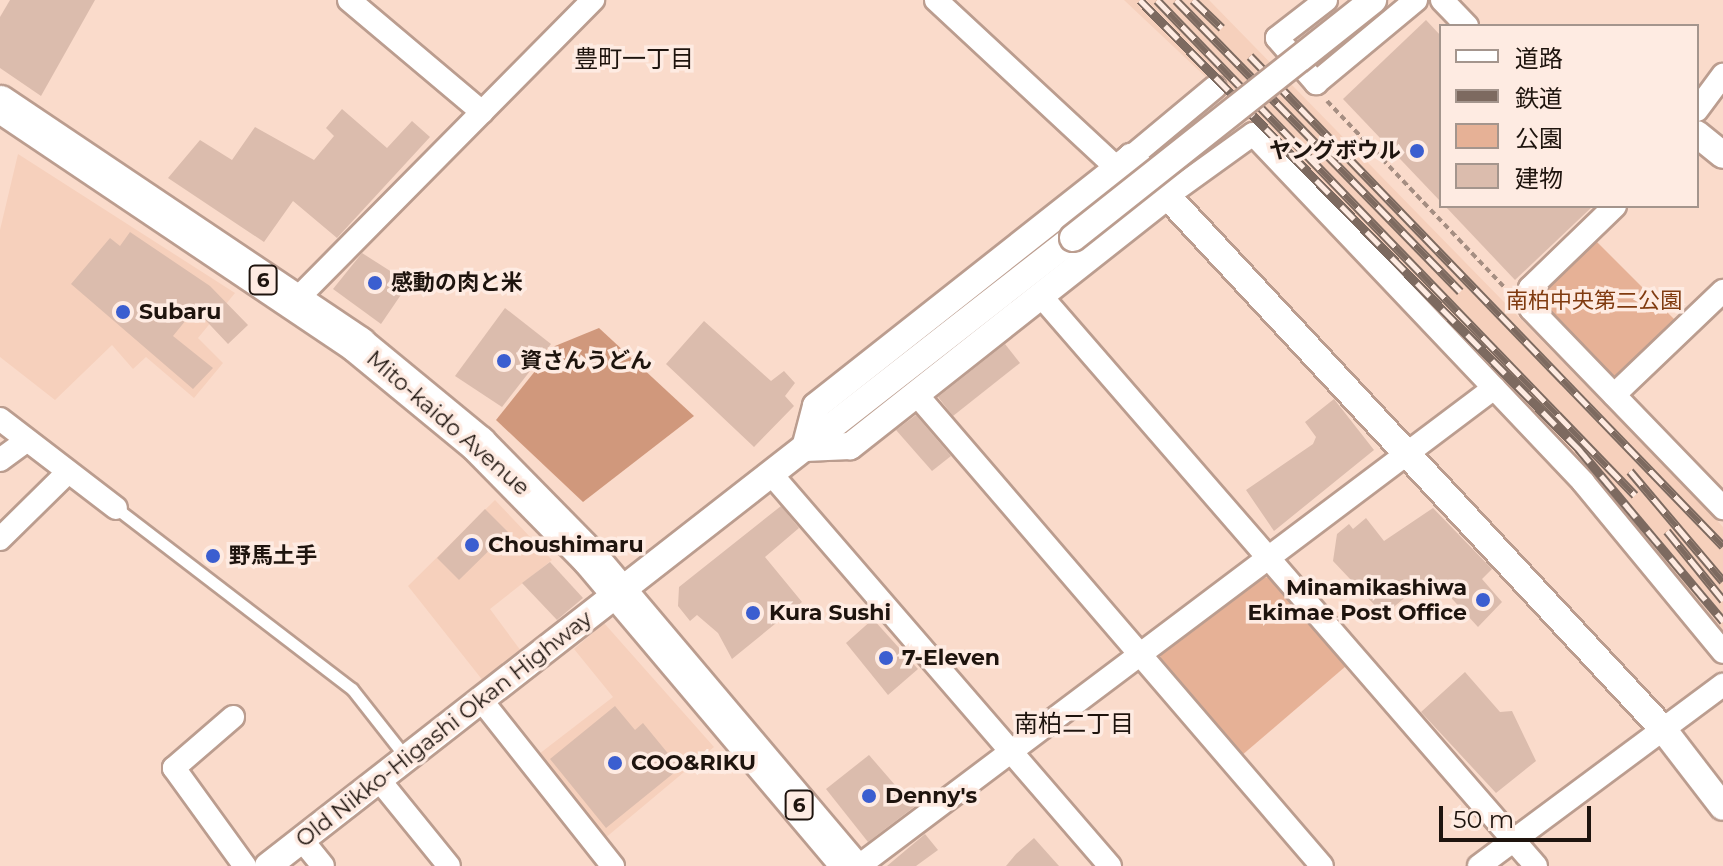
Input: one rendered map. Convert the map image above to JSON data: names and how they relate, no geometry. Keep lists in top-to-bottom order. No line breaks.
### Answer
{"streets":{"highway":["6","Mito-kaido Avenue"],"street":["Old Nikko-Higashi Okan Highway"]},"crossings":[["Mito-kaido Avenue","Old Nikko-Higashi Okan Highway"]],"districts":["豊町一丁目","南柏二丁目"],"parks":["南柏中央第二公園"],"places":["ヤングボウル","感動の肉と米","Subaru","資さんうどん","Choushimaru","野馬土手","Minamikashiwa Ekimae Post Office","Kura Sushi","7-Eleven","COO&RIKU","Denny's"],"legend":["道路","鉄道","公園","建物"],"scale_bar":"50 m"}
